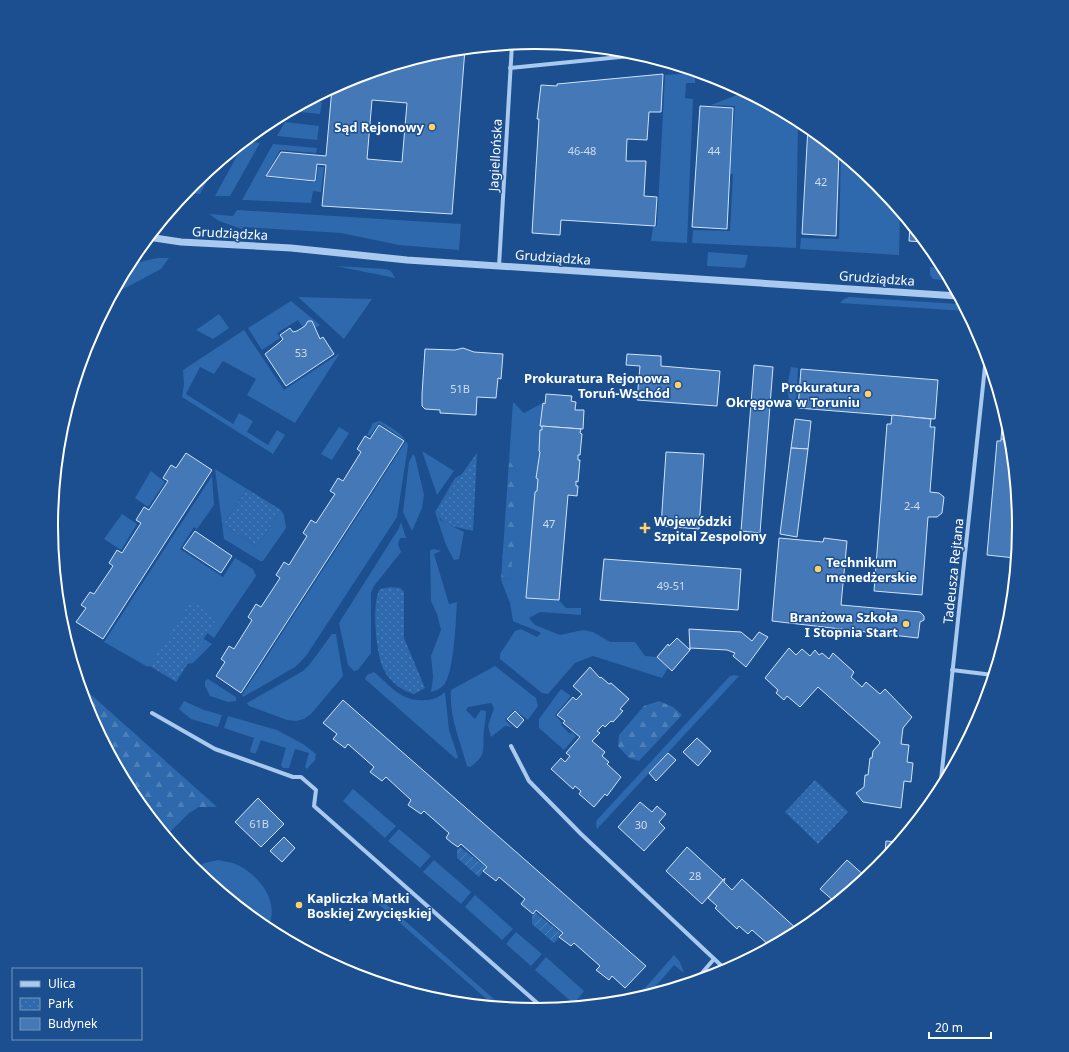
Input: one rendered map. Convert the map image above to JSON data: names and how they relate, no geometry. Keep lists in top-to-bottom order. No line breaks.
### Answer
{"streets":{"street":["Jagiellońska","Grudziądzka","Tadeusza Rejtana"]},"crossings":[["Jagiellońska","Grudziądzka"]],"places":{"other":["Sąd Rejonowy","Prokuratura Rejonowa Toruń-Wschód","Prokuratura Okręgowa w Toruniu","Technikum menedżerskie","Branżowa Szkoła I Stopnia Start","Kapliczka Matki Boskiej Zwycięskiej"],"health":["Wojewódzki Szpital Zespolony"]},"house_numbers":["46-48","44","42","53","51B","2-4","47","49-51","61B","30","28"],"legend":["Ulica","Park","Budynek"],"scale_bar":"20 m"}
